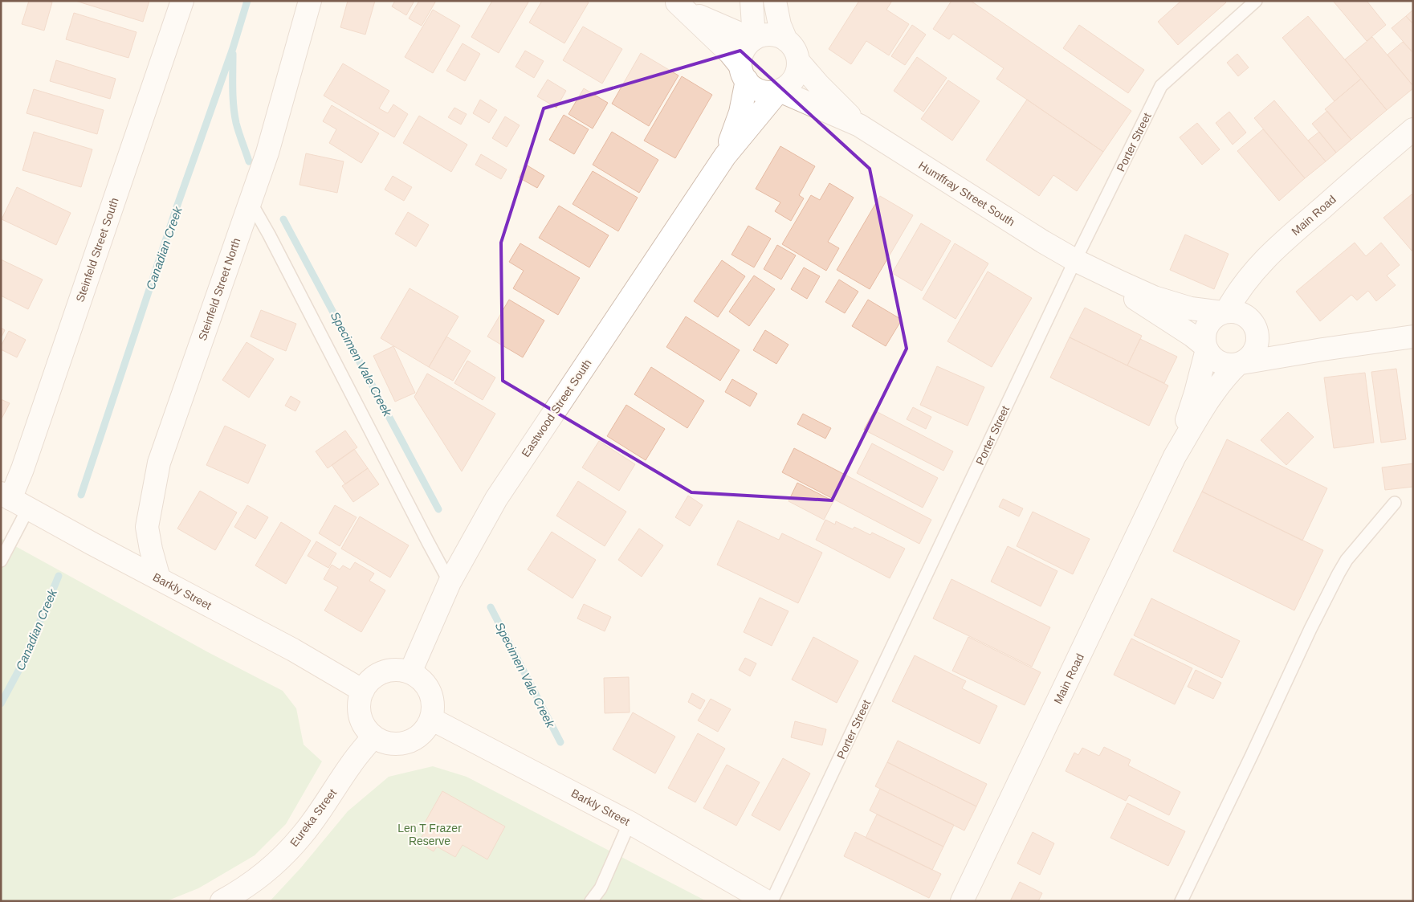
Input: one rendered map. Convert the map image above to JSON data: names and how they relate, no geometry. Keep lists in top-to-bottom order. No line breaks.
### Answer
{"streets":{"street":["Humffray Street South","Main Road","Steinfeld Street South","Steinfeld Street North","Eastwood Street South","Barkly Street","Eureka Street"],"lane":["Porter Street"]},"crossings":[["Porter Street","Humffray Street South"],["Humffray Street South","Main Road"],["Humffray Street South","Eastwood Street South"],["Steinfeld Street South","Barkly Street"],["Steinfeld Street North","Barkly Street"],["Eastwood Street South","Barkly Street"],["Eastwood Street South","Eureka Street"],["Barkly Street","Eureka Street"]],"water":["Canadian Creek","Specimen Vale Creek"],"parks":["Len T Frazer Reserve"]}
